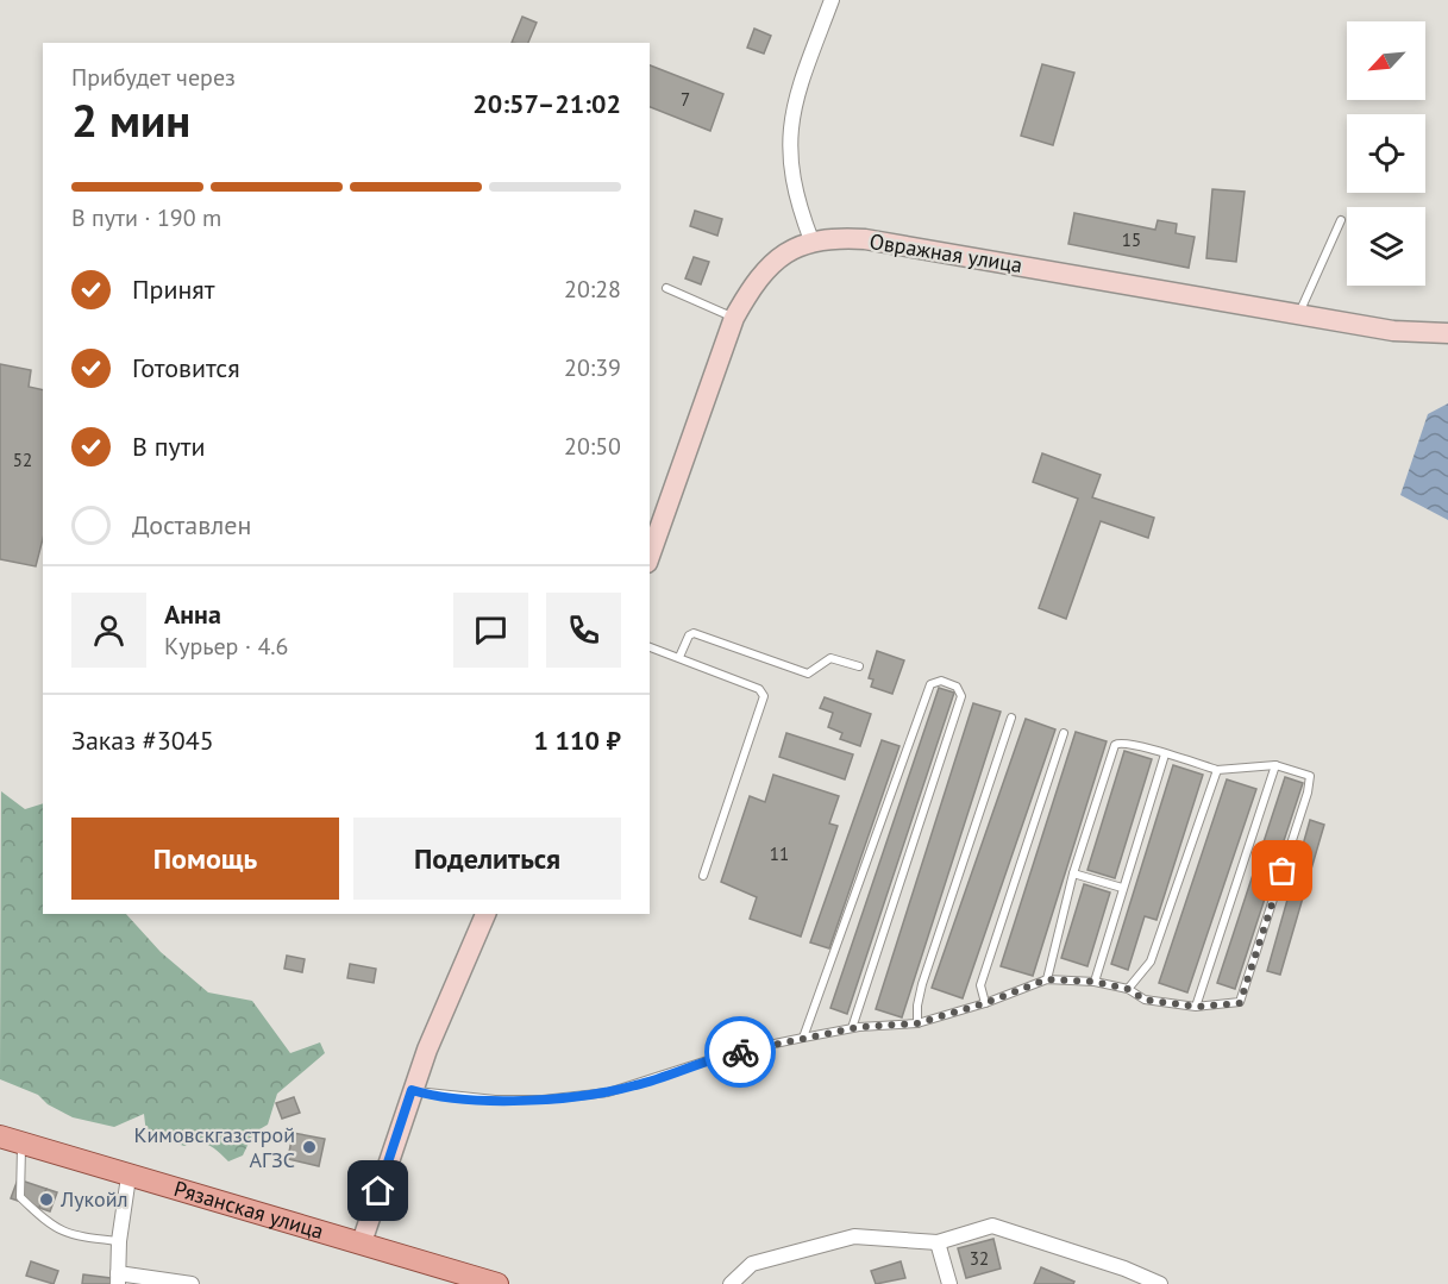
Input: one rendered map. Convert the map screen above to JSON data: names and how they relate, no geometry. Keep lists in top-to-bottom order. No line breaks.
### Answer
{"streets":{"main road":["Рязанская улица"],"street":["Овражная улица"]},"places":["Кимовскгазстрой АГЗС","Лукойл"],"house_numbers":["7","15","52","11","32"],"north":"bottom left","page":{"heading":["2 мин","Прибудет через","20:57–21:02"],"panel":["Анна","Курьер · 4.6","Заказ #3045","1 110 ₽"],"bar":"В пути · 190 m","list":[["Принят","20:28"],["Готовится","20:39"],["В пути","20:50"],"Доставлен"],"buttons":["Помощь","Поделиться"]}}
